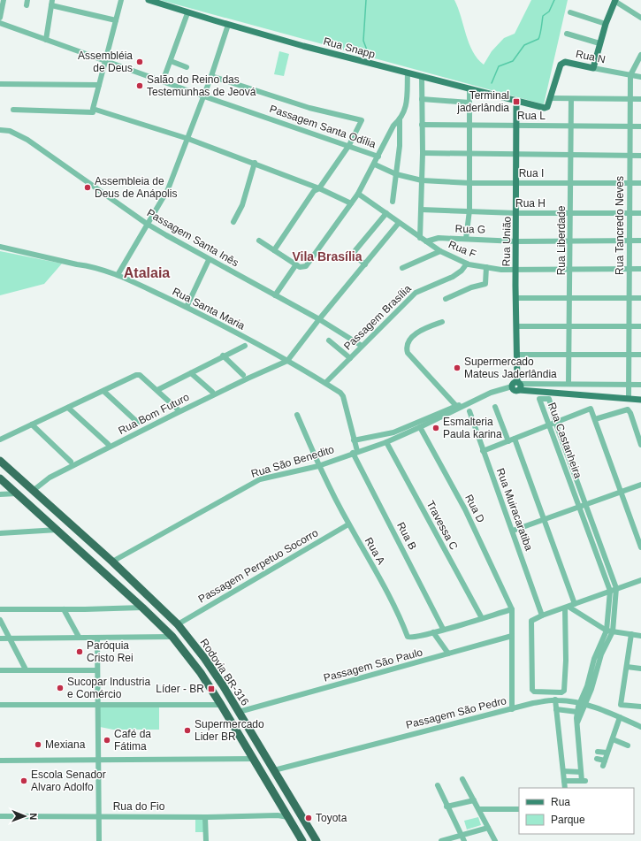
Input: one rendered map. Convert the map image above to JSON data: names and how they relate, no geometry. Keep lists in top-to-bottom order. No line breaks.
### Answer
{"streets":{"highway":["Rodovia BR-316"],"main road":["Rua Snapp","Rua N","Rua União"],"street":["Rua L","Passagem Santa Odília","Rua I","Rua H","Rua Tancredo Neves","Rua G","Passagem Santa Inês","Rua Liberdade","Rua F","Rua Santa Maria","Passagem Brasília","Rua Bom Futuro","Rua Castanheira","Rua São Benedito","Rua D","Rua Muiracaratiba","Travessa C","Rua B","Rua A","Passagem Perpetuo Socorro","Passagem São Paulo","Passagem São Pedro","Rua do Fio"]},"crossings":[["Rua Snapp","Rua N"],["Rua Snapp","Rua União"],["Rua N","Rua Tancredo Neves"],["Rua L","Rua Tancredo Neves"],["Rua L","Rua Liberdade"],["Rua L","Rua União"],["Rua I","Rua Tancredo Neves"],["Rua I","Rua Liberdade"],["Rua I","Rua União"],["Rua H","Rua Tancredo Neves"],["Rua H","Rua Liberdade"],["Rua H","Rua União"],["Rua Tancredo Neves","Rua G"],["Rua Tancredo Neves","Rua F"],["Rua G","Rua Liberdade"],["Rua G","Rua União"],["Rua G","Rua F"],["Passagem Santa Inês","Passagem Brasília"],["Rua Liberdade","Rua F"],["Rua União","Rua F"],["Rua União","Rua São Benedito"],["Rua F","Passagem Brasília"],["Rua Santa Maria","Passagem Brasília"],["Rua Santa Maria","Rua Bom Futuro"],["Rua Santa Maria","Rua São Benedito"],["Rua Santa Maria","Rua B"],["Rua Bom Futuro","Rodovia BR-316"],["Rua Castanheira","Passagem São Pedro"],["Rua São Benedito","Rua D"],["Rua São Benedito","Travessa C"],["Rua São Benedito","Rua B"],["Rua São Benedito","Rua A"],["Rua São Benedito","Rodovia BR-316"],["Rua A","Passagem Perpetuo Socorro"],["Passagem Perpetuo Socorro","Rodovia BR-316"],["Passagem São Paulo","Rodovia BR-316"],["Rodovia BR-316","Passagem São Pedro"],["Rodovia BR-316","Rua do Fio"]],"districts":["Vila Brasília","Atalaia"],"places":{"other":["Assembléia de Deus","Salão do Reino das Testemunhas de Jeová","Assembleia de Deus de Anápolis","Supermercado Mateus Jaderlândia","Esmalteria Paula karina","Paróquia Cristo Rei","Sucopar Industria e Comércio","Supermercado Lider BR","Café da Fátima","Mexiana","Escola Senador Alvaro Adolfo","Toyota"],"transit":["Terminal jaderlândia","Líder - BR"]},"legend":["Rua","Parque"],"north":"right"}
